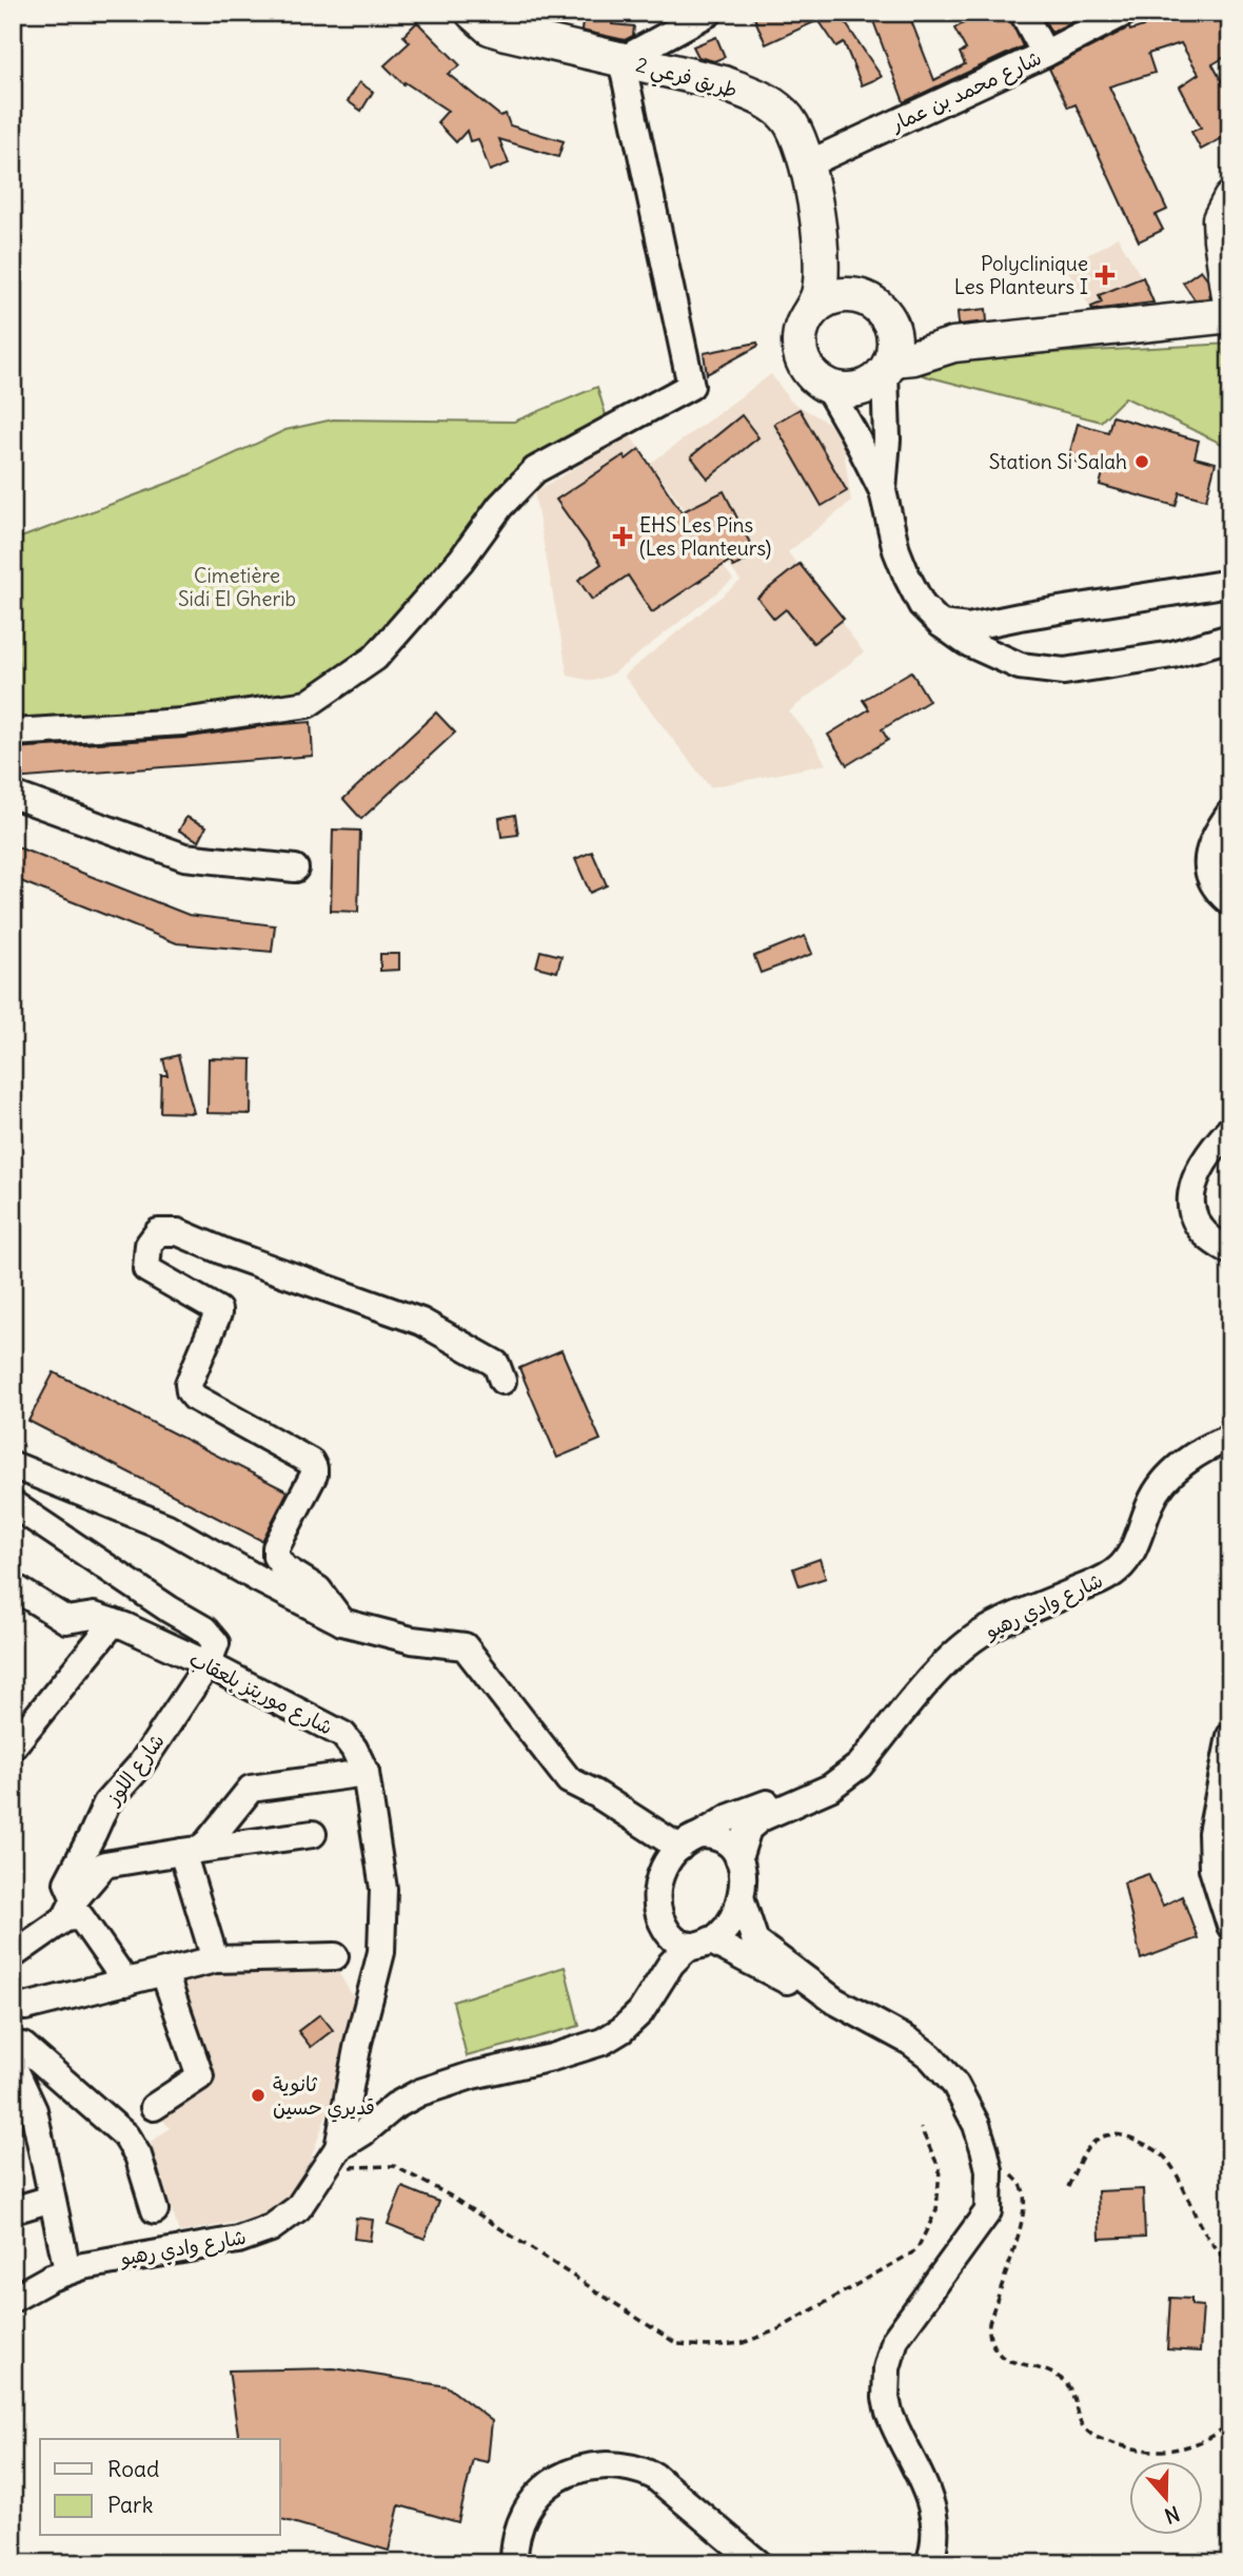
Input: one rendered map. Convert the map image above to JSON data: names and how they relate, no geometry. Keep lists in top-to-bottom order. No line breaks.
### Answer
{"streets":{"main road":["طريق فرعي 2"],"street":["شارع محمد بن عمار","شارع وادي رهيو","شارع موريتز بلعقاب","شارع اللوز"]},"crossings":[["طريق فرعي 2","شارع محمد بن عمار"],["شارع وادي رهيو","شارع موريتز بلعقاب"],["شارع موريتز بلعقاب","شارع اللوز"]],"parks":["Cimetière Sidi El Gherib"],"places":{"health":["Polyclinique Les Planteurs I","EHS Les Pins (Les Planteurs)"],"other":["Station Si Salah","ثانوية قديري حسين"]},"legend":["Road","Park"],"north":"bottom"}
